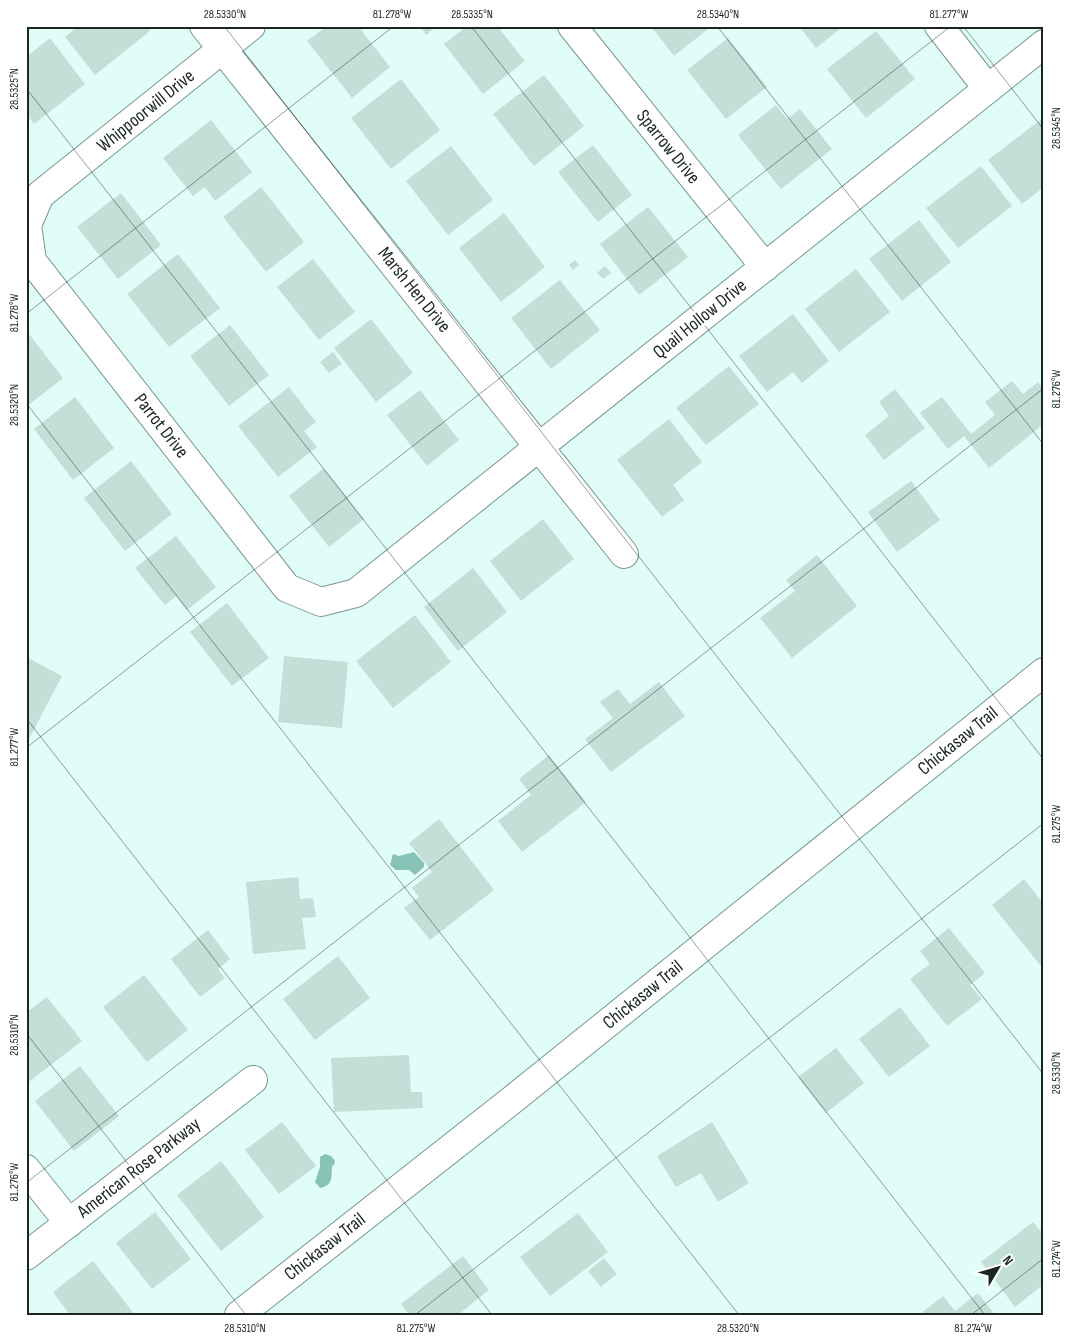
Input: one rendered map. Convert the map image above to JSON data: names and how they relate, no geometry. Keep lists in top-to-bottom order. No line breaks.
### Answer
{"streets":{"street":["Whippoorwill Drive","Sparrow Drive","Marsh Hen Drive","Quail Hollow Drive","Parrot Drive","Chickasaw Trail","American Rose Parkway"]},"crossings":[["Whippoorwill Drive","Marsh Hen Drive"],["Whippoorwill Drive","Parrot Drive"],["Sparrow Drive","Quail Hollow Drive"],["Marsh Hen Drive","Quail Hollow Drive"],["Quail Hollow Drive","Parrot Drive"]],"north":"top right","coordinates":["28.5330°N","81.278°W","28.5335°N","28.5340°N","81.277°W","28.5325°N","28.5345°N","81.276°W","28.5320°N","81.275°W","28.5310°N","81.274°W"]}
